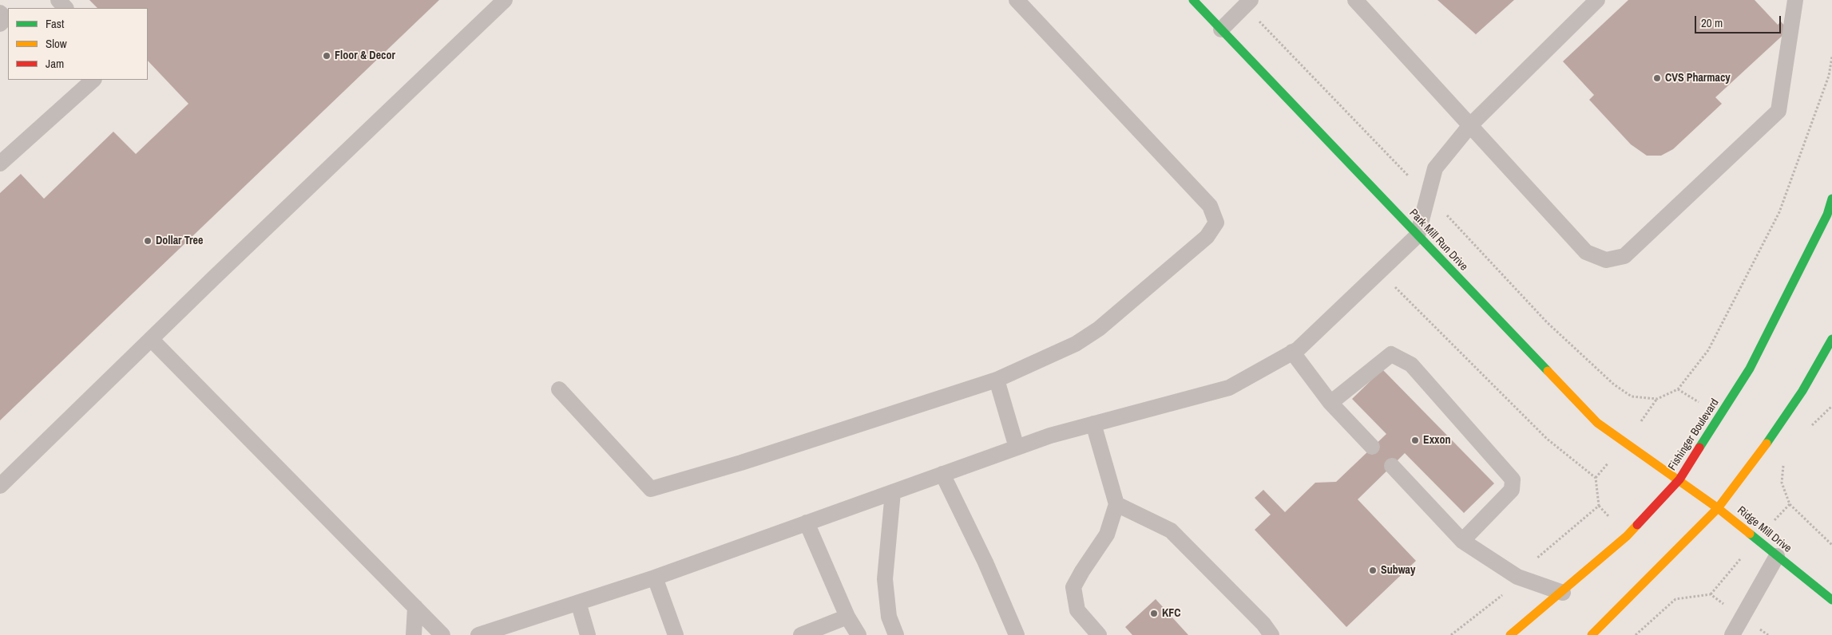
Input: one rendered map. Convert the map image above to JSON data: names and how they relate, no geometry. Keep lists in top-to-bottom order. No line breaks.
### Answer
{"streets":{"main road":["Park Mill Run Drive","Fishinger Boulevard","Ridge Mill Drive"]},"crossings":[["Park Mill Run Drive","Fishinger Boulevard"],["Park Mill Run Drive","Ridge Mill Drive"],["Fishinger Boulevard","Ridge Mill Drive"]],"places":["Floor & Decor","CVS Pharmacy","Dollar Tree","Exxon","Subway","KFC"],"legend":["Fast","Slow","Jam"],"scale_bar":"20 m"}
